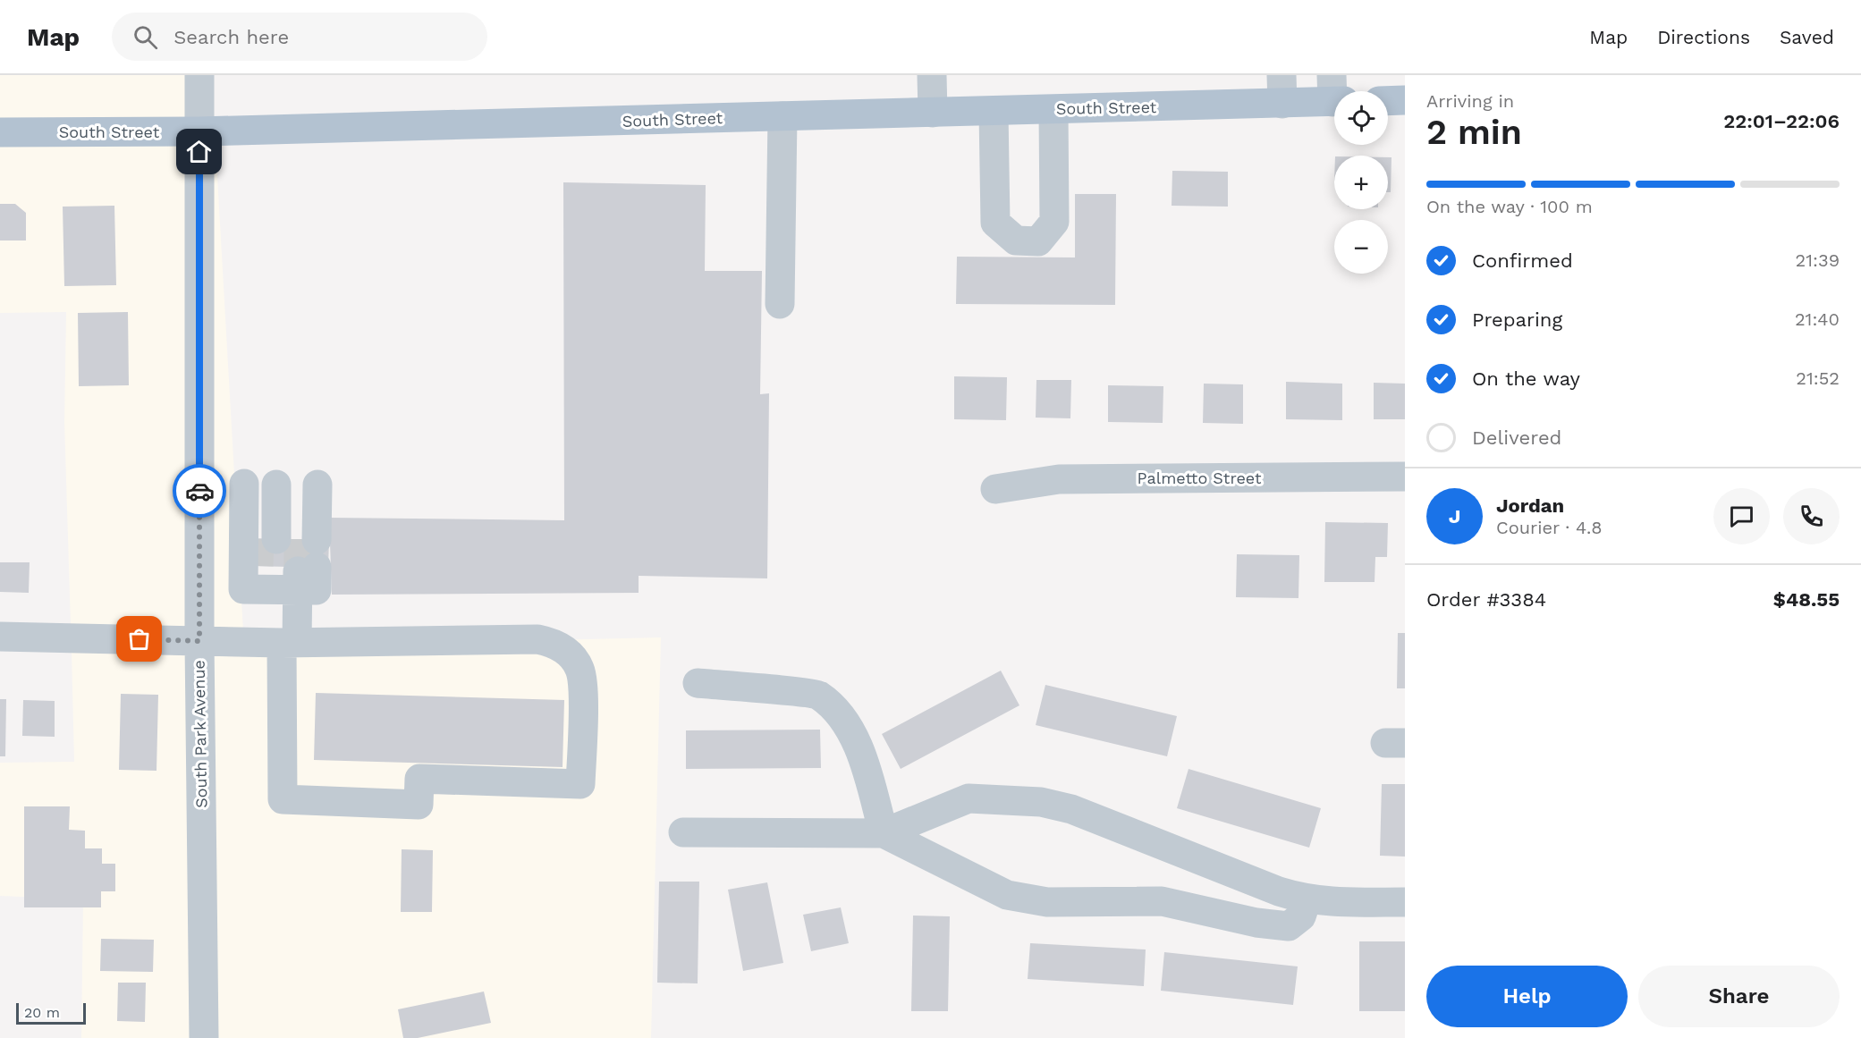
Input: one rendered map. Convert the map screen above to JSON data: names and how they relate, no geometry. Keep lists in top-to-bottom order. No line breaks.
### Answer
{"streets":{"main road":["South Street"],"street":["Palmetto Street","South Park Avenue"]},"crossings":[["South Street","South Park Avenue"]],"scale_bar":"20 m","page":{"header":"Map","search":"Search here","nav":["Map","Directions","Saved"],"heading":["2 min","Arriving in","22:01–22:06"],"panel":["Jordan","Courier · 4.8","Order #3384","$48.55"],"map_buttons":["+","−"],"bar":"On the way · 100 m","list":[["Confirmed","21:39"],["Preparing","21:40"],["On the way","21:52"],"Delivered"],"round":"J","buttons":["Help","Share"],"scale":"20 m"}}
